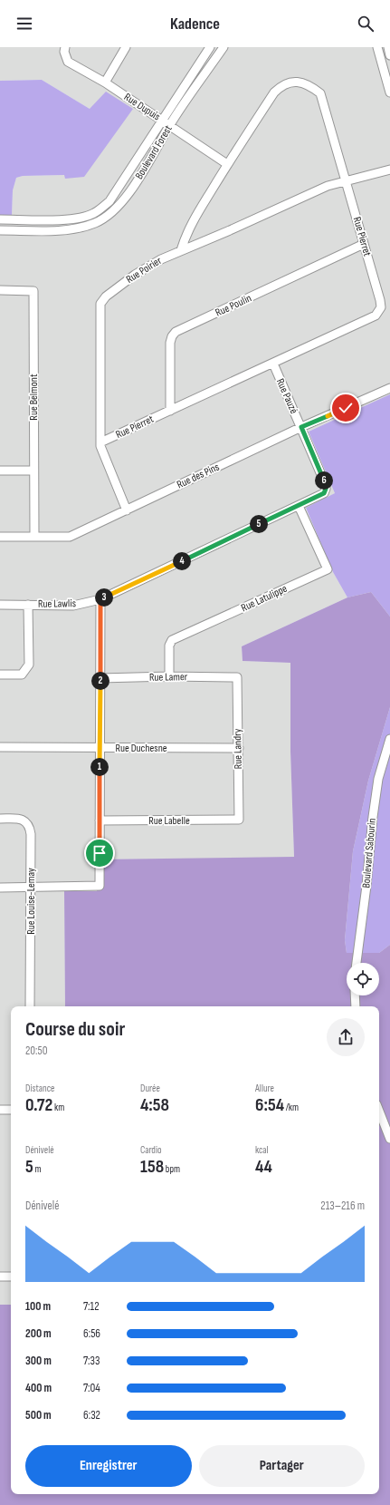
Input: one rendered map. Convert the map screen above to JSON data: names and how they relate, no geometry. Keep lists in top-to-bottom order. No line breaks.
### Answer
{"streets":{"street":["Rue Dupuis","Boulevard Forest","Rue Pierret","Rue Poirier","Rue Poulin","Rue Pauzé","Rue Belmont","Rue des Pins","Rue Latulippe","Rue Lawlis","Rue Lamer","Rue Duchesne","Rue Landry","Rue Labelle","Boulevard Sabourin","Rue Louise-Lemay"]},"crossings":[["Rue Dupuis","Boulevard Forest"],["Rue Dupuis","Rue Pierret"],["Rue Pierret","Rue Poirier"],["Rue Pierret","Rue Poulin"],["Rue Pierret","Rue Pauzé"],["Rue Poirier","Rue des Pins"],["Rue Pauzé","Rue des Pins"],["Rue Pauzé","Rue Lawlis"],["Rue Belmont","Rue des Pins"],["Rue Latulippe","Rue Lawlis"],["Rue Latulippe","Rue Lamer"],["Rue Lamer","Rue Landry"],["Rue Duchesne","Rue Landry"],["Rue Landry","Rue Labelle"]],"page":{"header":"Kadence","pins":["6","5","4","3","2","1"],"heading":["Course du soir","20:50"],"stats":[["Distance","0.72 km"],["Durée","4:58"],["Allure","6:54 /km"],["Dénivelé","5 m"],["Cardio","158 bpm"],["kcal","44"]],"chart":["Dénivelé","213–216 m"],"list":[{"name":"100 m","note":"7:12"},{"name":"200 m","note":"6:56"},{"name":"300 m","note":"7:33"},{"name":"400 m","note":"7:04"},{"name":"500 m","note":"6:32"}],"buttons":["Enregistrer","Partager"]}}
